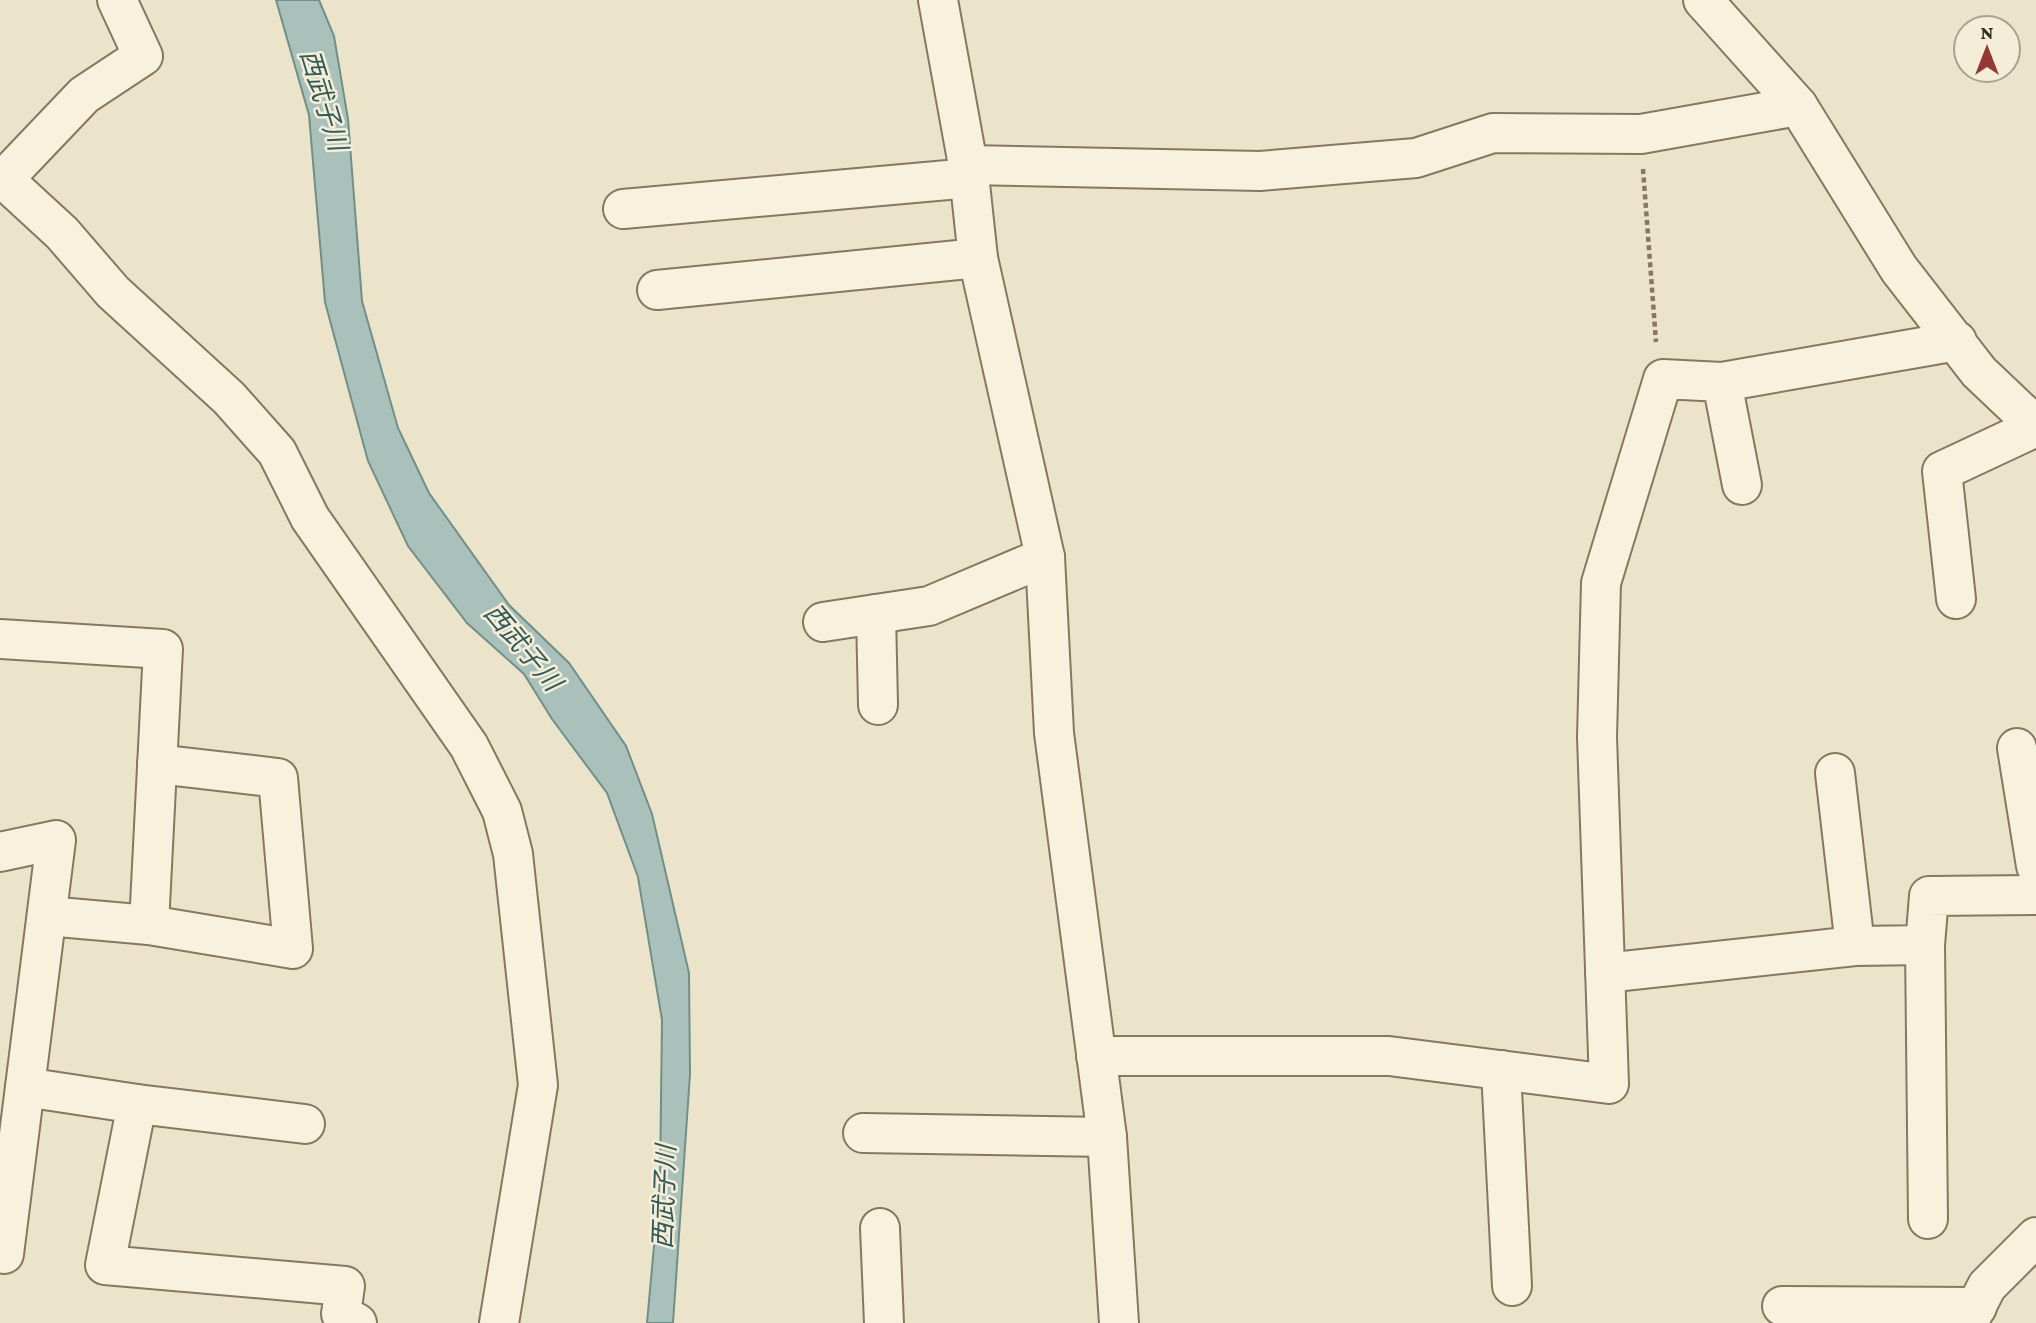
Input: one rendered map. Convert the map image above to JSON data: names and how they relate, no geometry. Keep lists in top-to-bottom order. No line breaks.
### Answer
{"water":["西武子川"],"north":"top"}
